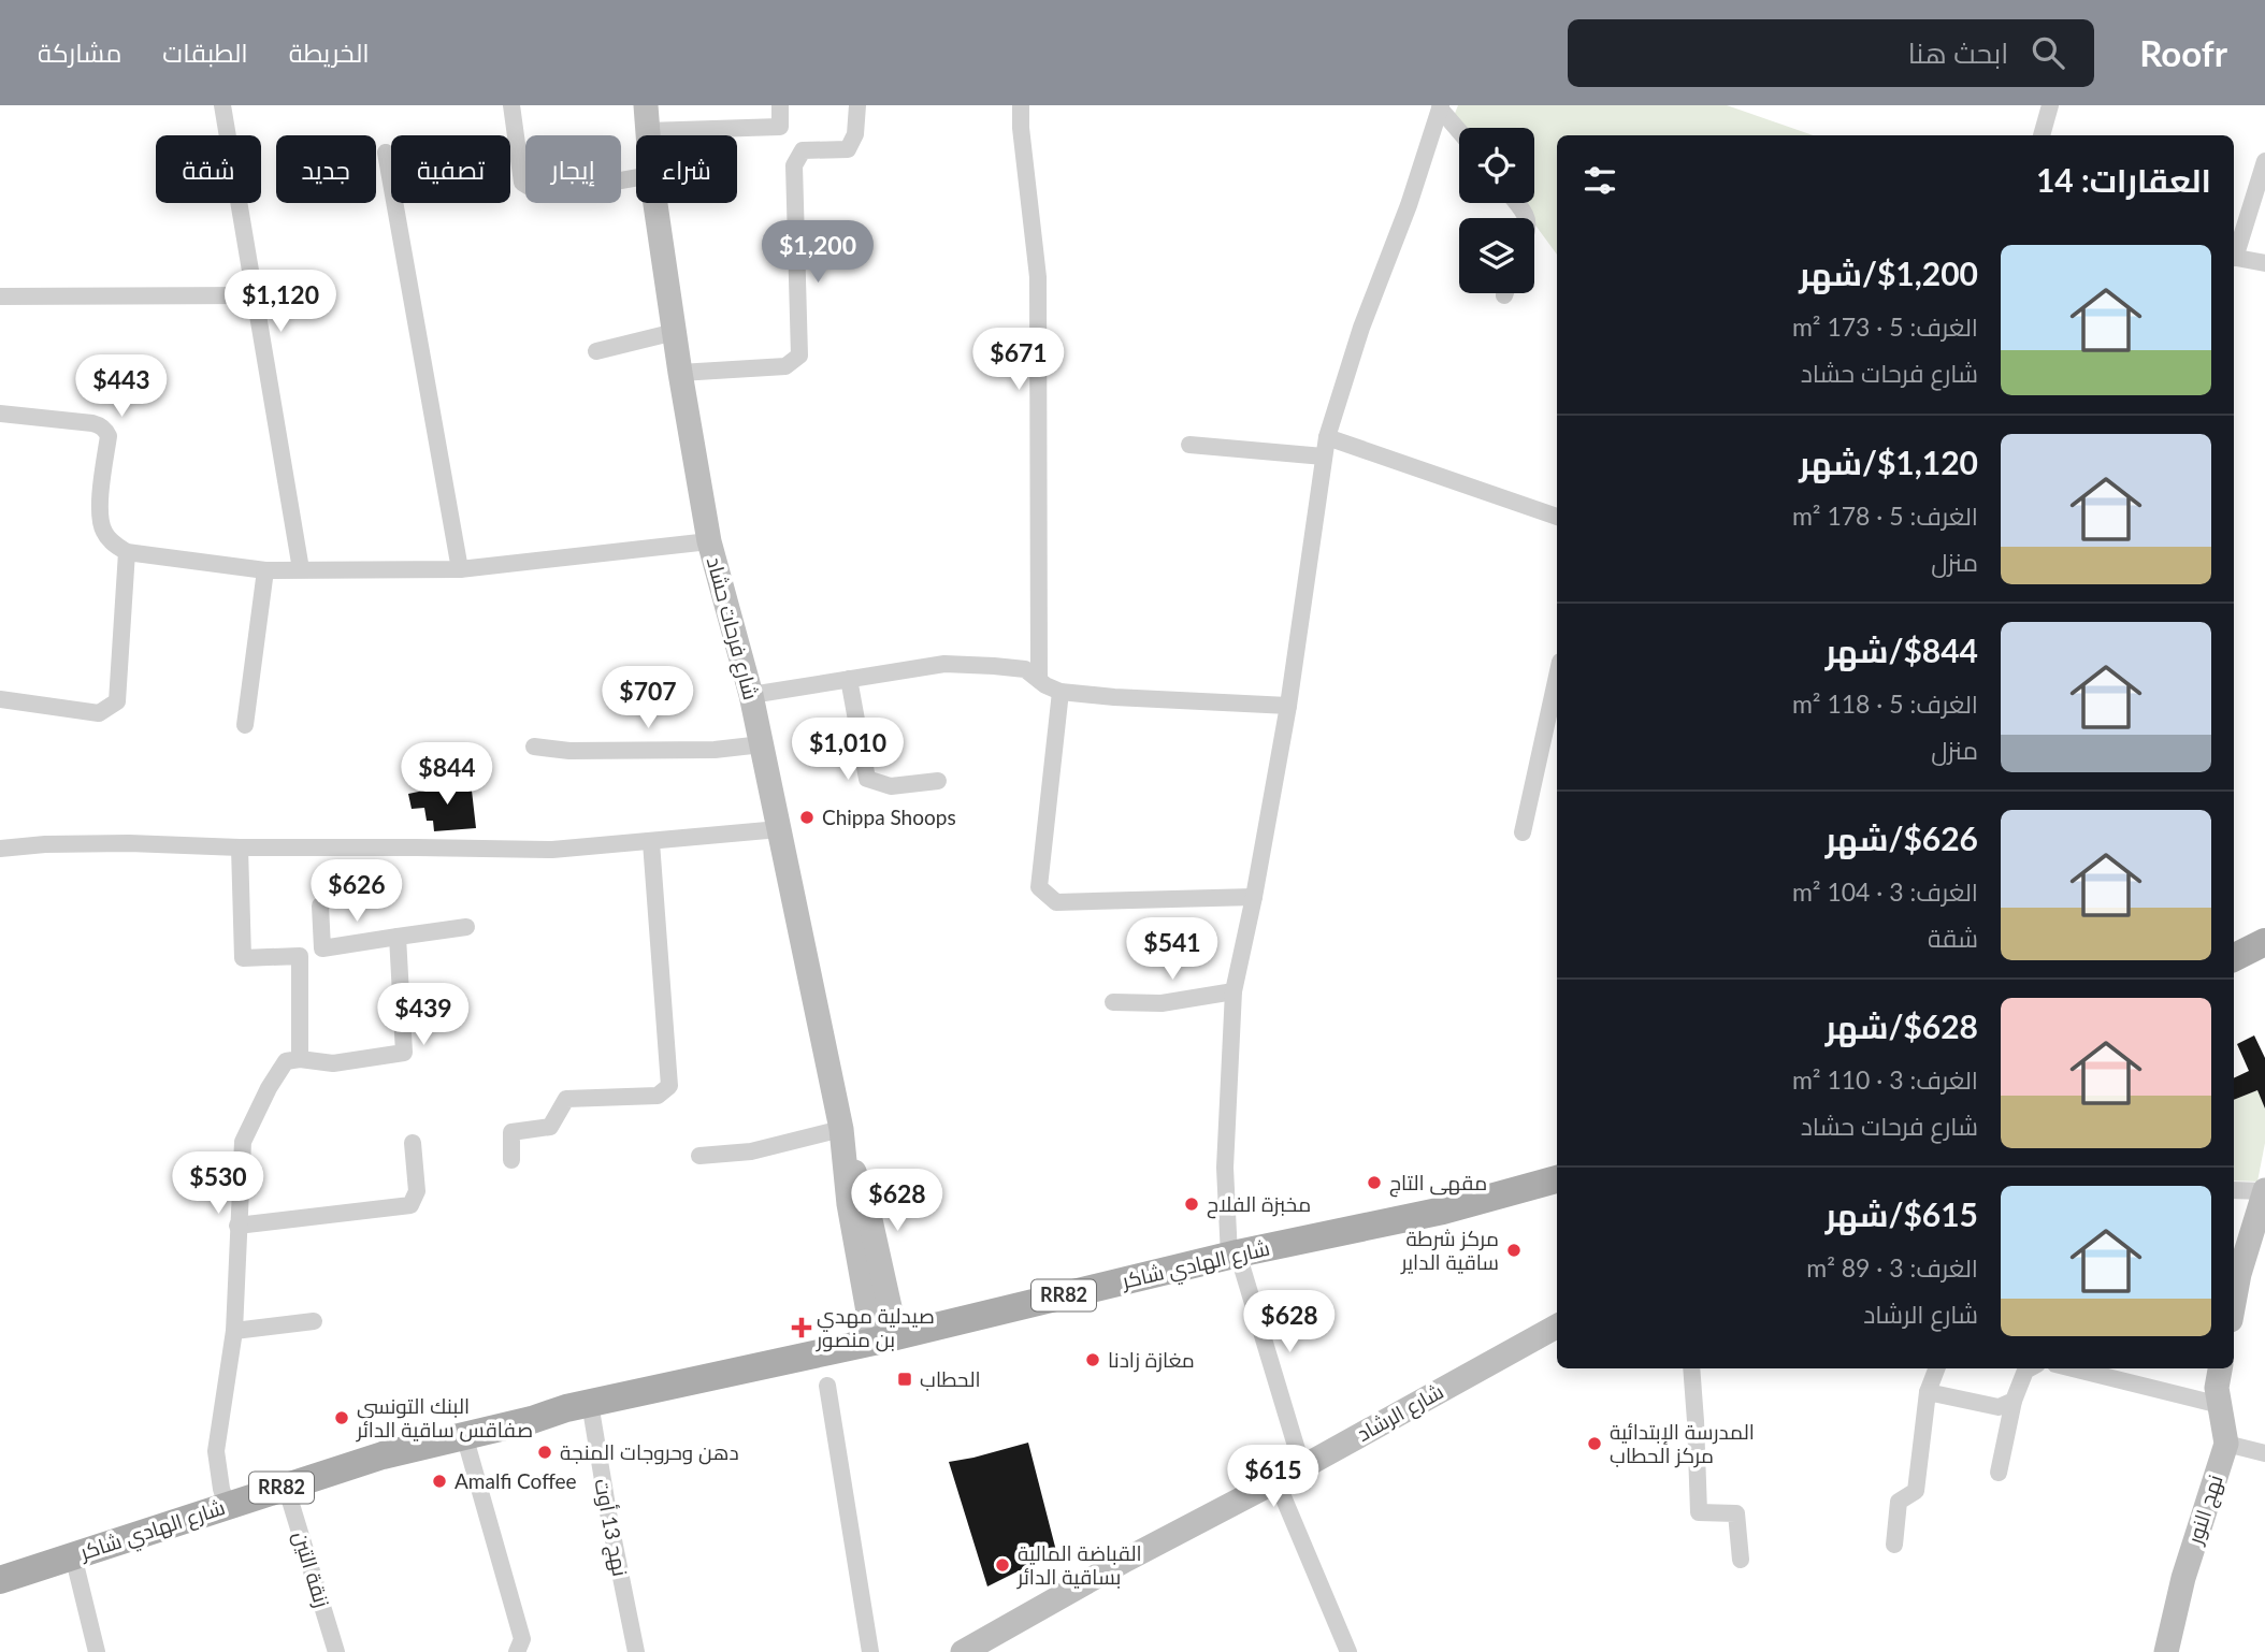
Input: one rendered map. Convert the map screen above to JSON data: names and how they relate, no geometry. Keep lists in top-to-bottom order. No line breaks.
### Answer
{"streets":{"main road":["شارع الهادي شاكر","RR82"],"street":["شارع فرحات حشاد","شارع الرشاد","نهج النور","نهج 13 أوت","زنقة التين"]},"crossings":[["شارع فرحات حشاد","شارع الهادي شاكر"],["شارع الهادي شاكر","نهج 13 أوت"],["شارع الهادي شاكر","زنقة التين"]],"places":{"other":["Chippa Shoops","مقهى التاج","مخبزة الفلاح","مركز شرطة ساقية الداير","مغازة زادنا","البنك التونسي صفاقس ساقية الدائر","المدرسة الإبتدائية مركز الحطاب","دهن وحروجات المنجة","Amalfi Coffee","القباضة المالية بساقية الدائر"],"health":["صيدلية مهدي بن منصور"],"transit":["الحطاب"]},"page":{"header":"Roofr","search":"ابحث هنا","nav":["الخريطة","الطبقات","مشاركة"],"chip":["شراء","إيجار","تصفية","جديد","شقة"],"heading":"العقارات: 14","price":["$1,200","$1,120","$671","$443","$707","$1,010","$844","$626","$541","$439","$530","$628","$628","$615"],"list":[{"name":"$1,200/شهر","note":"الغرف: 5 · 173 m² · شارع فرحات حشاد"},{"name":"$1,120/شهر","note":"الغرف: 5 · 178 m² · منزل"},{"name":"$844/شهر","note":"الغرف: 5 · 118 m² · منزل"},{"name":"$626/شهر","note":"الغرف: 3 · 104 m² · شقة"},{"name":"$628/شهر","note":"الغرف: 3 · 110 m² · شارع فرحات حشاد"},{"name":"$615/شهر","note":"الغرف: 3 · 89 m² · شارع الرشاد"}]}}
